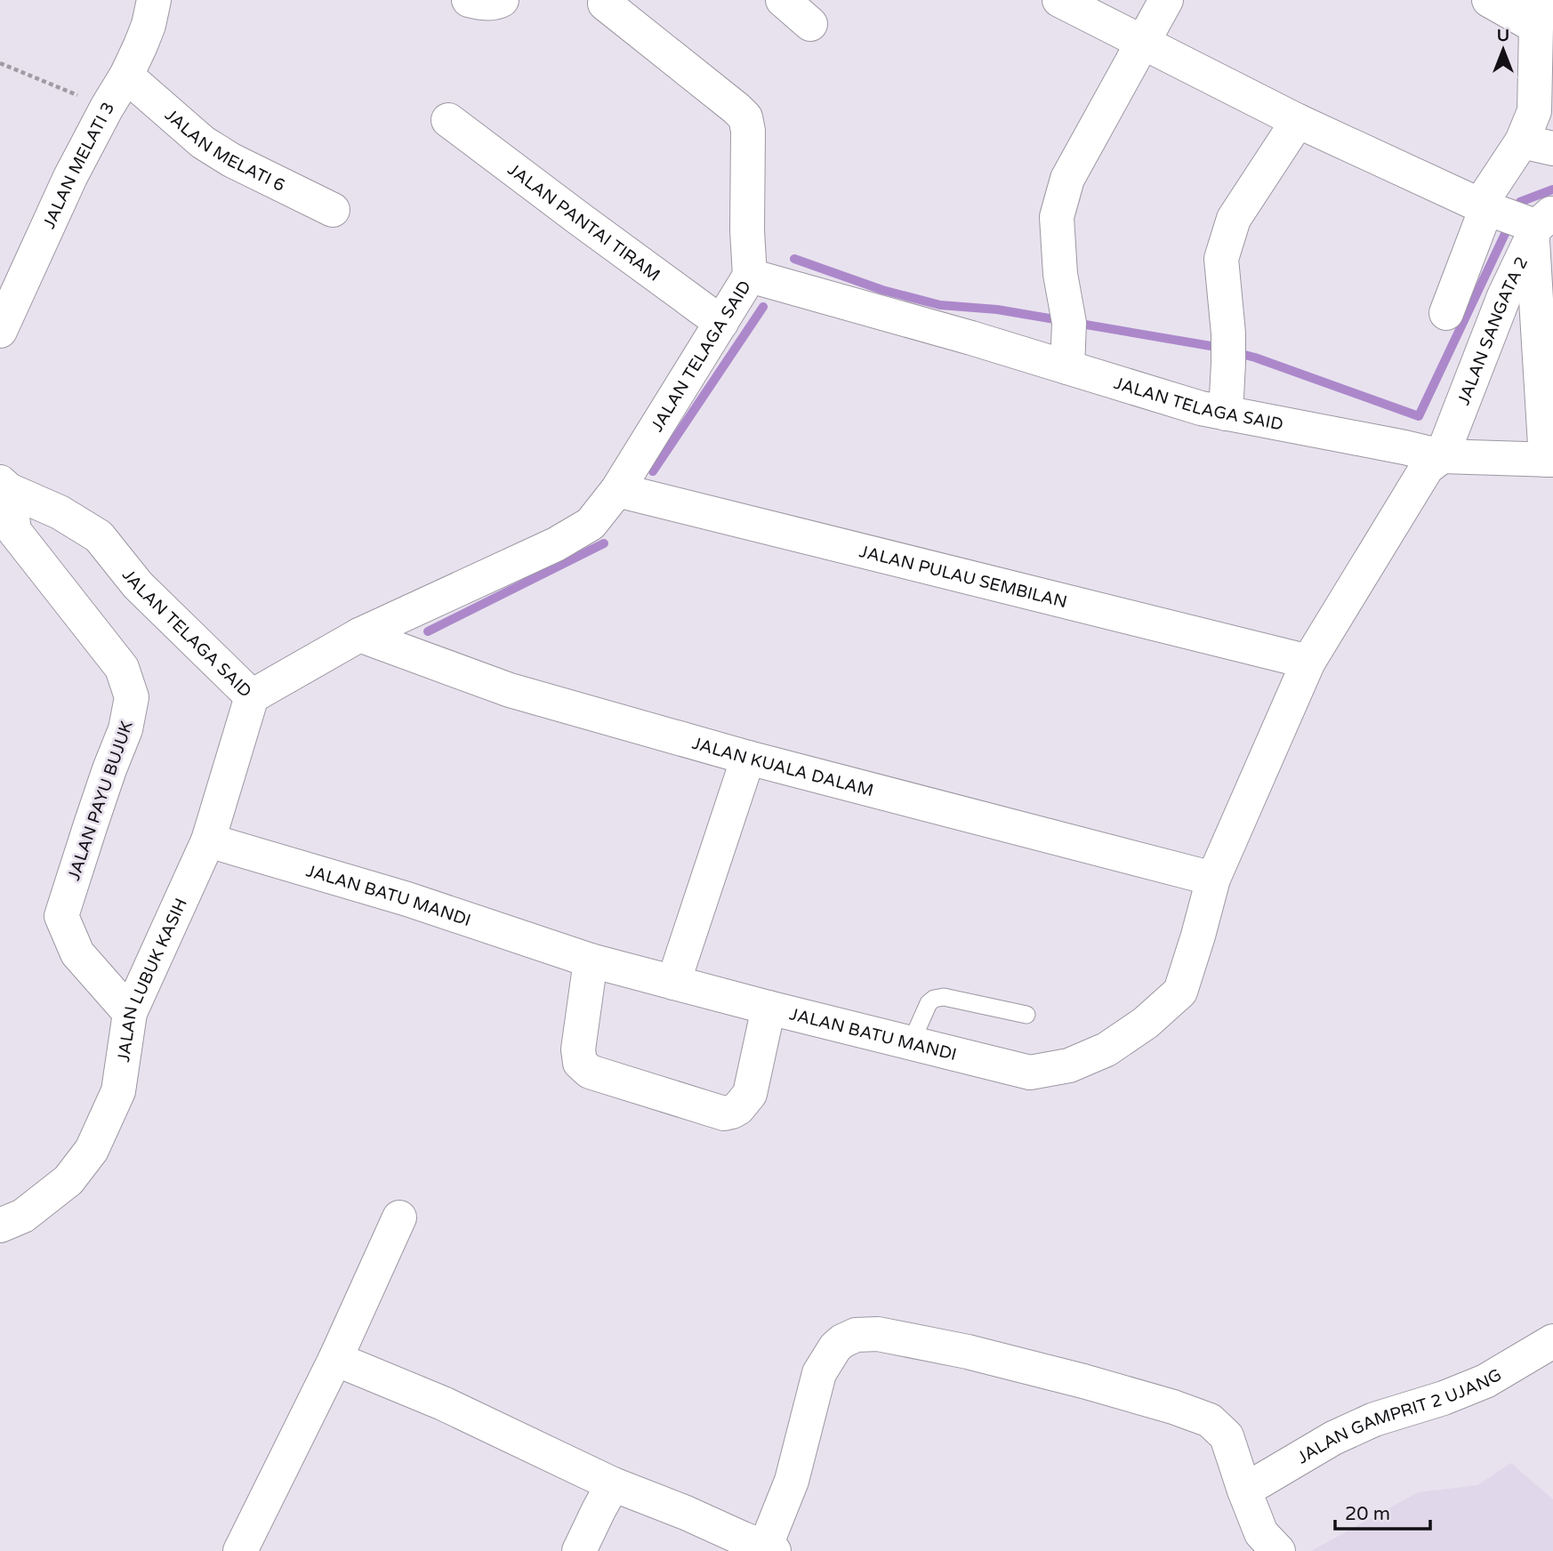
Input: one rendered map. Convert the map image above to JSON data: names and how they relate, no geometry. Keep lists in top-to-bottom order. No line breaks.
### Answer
{"streets":{"street":["JALAN MELATI 6","JALAN MELATI 3","JALAN PANTAI TIRAM","JALAN SANGATA 2","JALAN TELAGA SAID","JALAN PULAU SEMBILAN","JALAN KUALA DALAM","JALAN PAYU BUJUK","JALAN BATU MANDI","JALAN LUBUK KASIH","JALAN GAMPRIT 2 UJANG"]},"crossings":[["JALAN MELATI 6","JALAN MELATI 3"],["JALAN PANTAI TIRAM","JALAN TELAGA SAID"],["JALAN SANGATA 2","JALAN TELAGA SAID"],["JALAN TELAGA SAID","JALAN PULAU SEMBILAN"],["JALAN TELAGA SAID","JALAN KUALA DALAM"],["JALAN TELAGA SAID","JALAN PAYU BUJUK"],["JALAN TELAGA SAID","JALAN LUBUK KASIH"],["JALAN PULAU SEMBILAN","JALAN BATU MANDI"],["JALAN KUALA DALAM","JALAN BATU MANDI"],["JALAN PAYU BUJUK","JALAN LUBUK KASIH"],["JALAN BATU MANDI","JALAN LUBUK KASIH"]],"scale_bar":"20 m","north":"top"}
